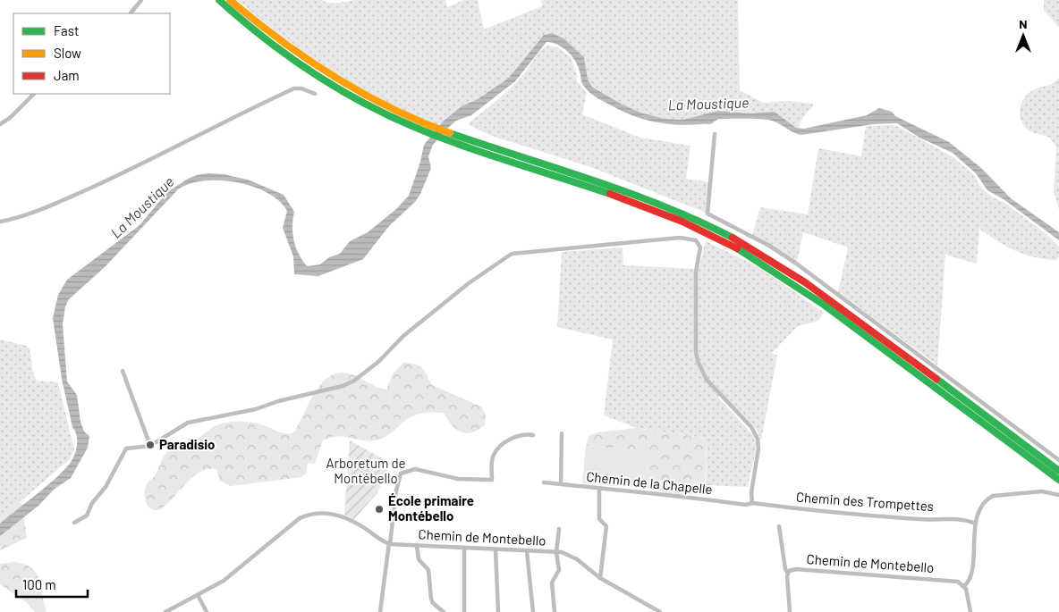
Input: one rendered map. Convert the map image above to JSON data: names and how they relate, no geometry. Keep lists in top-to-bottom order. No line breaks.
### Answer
{"streets":{"street":["Chemin de la Chapelle","Chemin des Trompettes","Chemin de Montebello"]},"crossings":[["Chemin de la Chapelle","Chemin des Trompettes"]],"water":["La Moustique"],"parks":["Arboretum de Montébello"],"places":["Paradisio","École primaire Montébello"],"legend":["Fast","Slow","Jam"],"scale_bar":"100 m","north":"top"}
